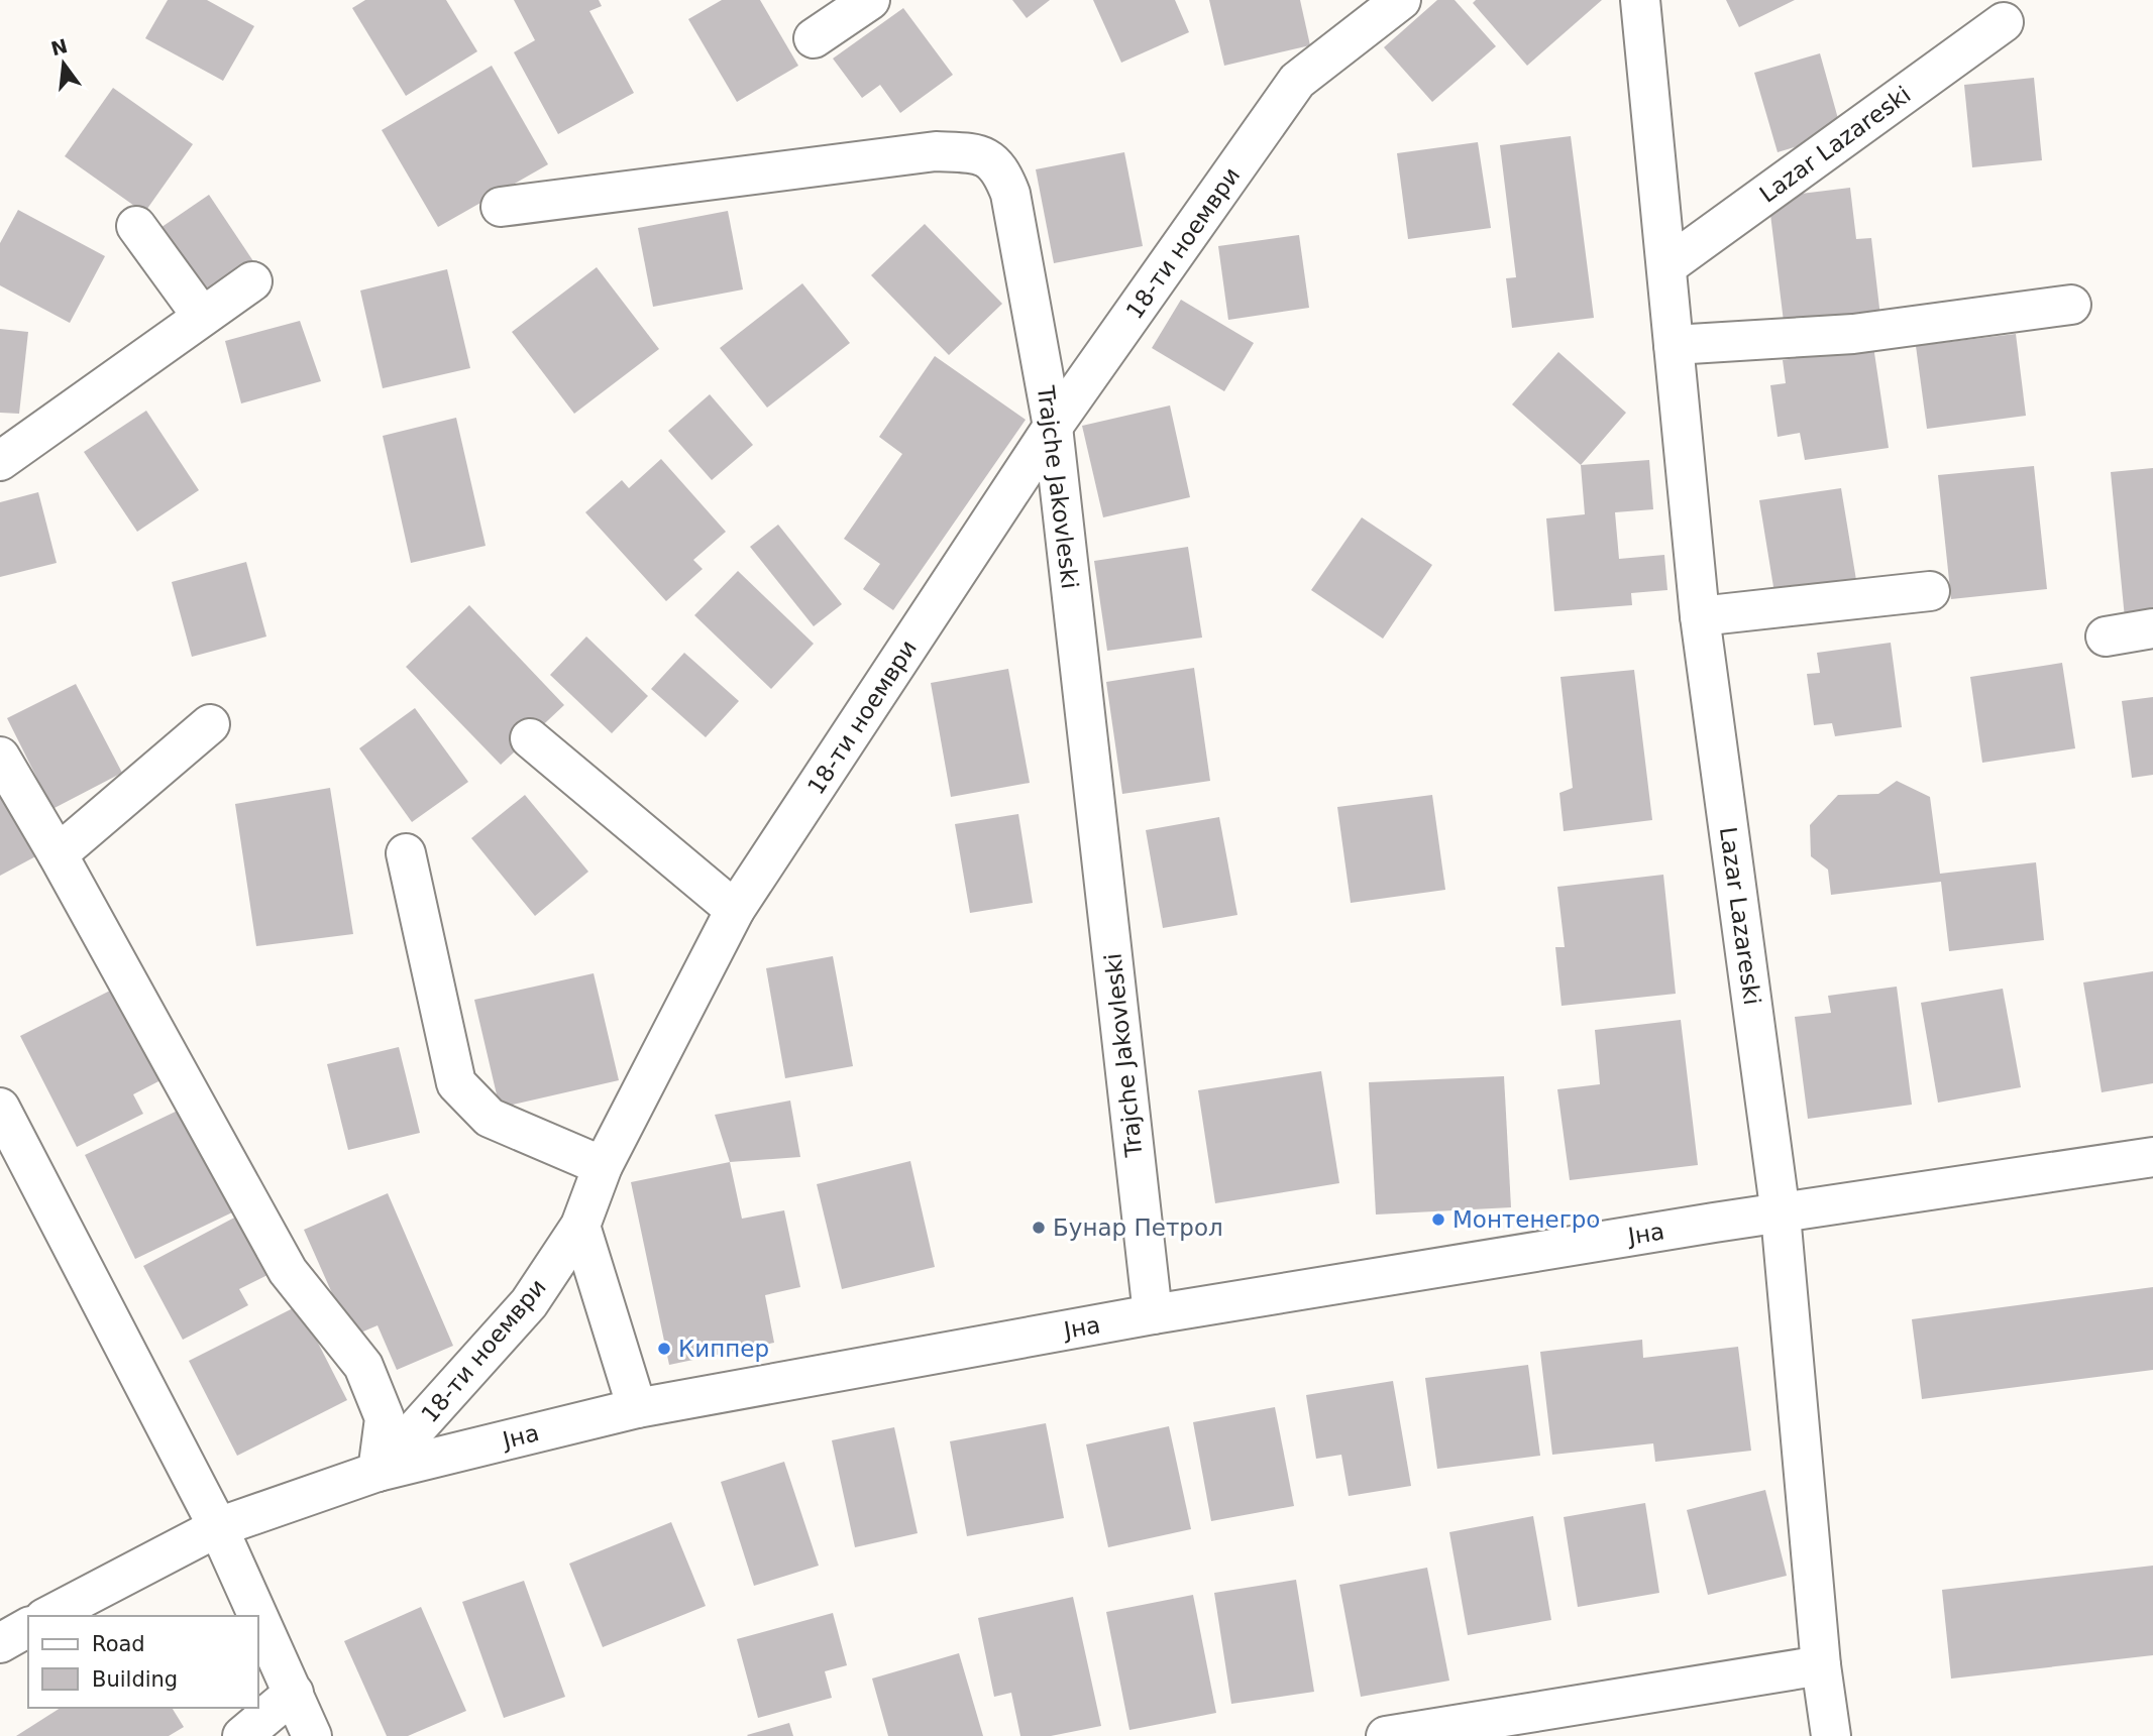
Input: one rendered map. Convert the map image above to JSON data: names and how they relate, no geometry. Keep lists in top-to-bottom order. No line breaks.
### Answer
{"streets":{"street":["Lazar Lazareski","18-ти ноември","Trajche Jakovleski","Јна"]},"crossings":[["Lazar Lazareski","Јна"],["18-ти ноември","Trajche Jakovleski"],["18-ти ноември","Јна"],["Trajche Jakovleski","Јна"]],"places":["Монтенегро","Бунар Петрол","Киппер"],"legend":["Road","Building"],"north":"top"}
